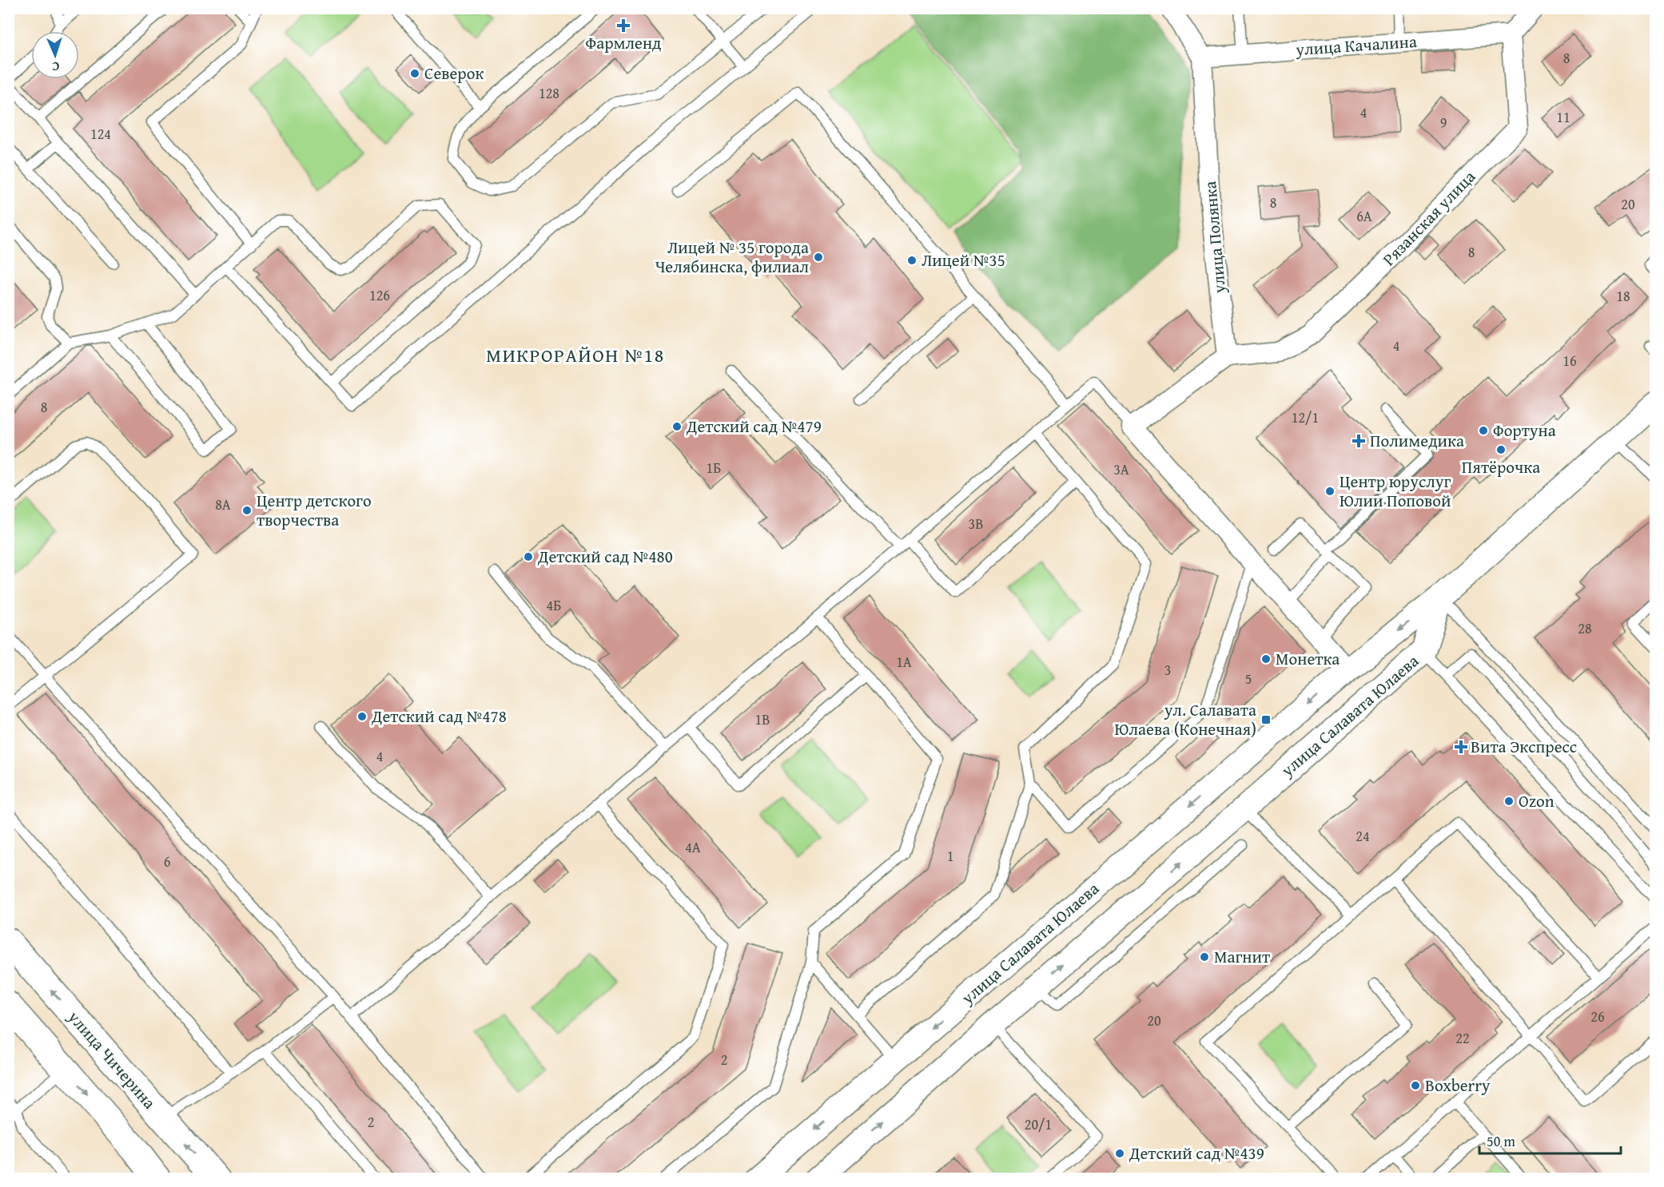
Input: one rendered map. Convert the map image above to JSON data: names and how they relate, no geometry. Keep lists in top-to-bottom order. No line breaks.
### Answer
{"streets":{"main road":["улица Чичерина"],"street":["улица Качалина","Рязанская улица","улица Полянка","улица Салавата Юлаева"]},"crossings":[["улица Качалина","Рязанская улица"],["улица Качалина","улица Полянка"],["Рязанская улица","улица Полянка"]],"districts":["МИКРОРАЙОН №18"],"places":{"health":["Фармленд","Полимедика","Вита Экспресс"],"other":["Северок","Лицей № 35 города Челябинска, филиал","Лицей №35","Детский сад №479","Фортуна","Пятёрочка","Центр юруслуг Юлии Поповой","Центр детского творчества","Детский сад №480","Монетка","Детский сад №478","Ozon","Магнит","Boxberry","Детский сад №439"],"transit":["ул. Салавата Юлаева (Конечная)"]},"house_numbers":["8","128","4","11","9","124","8","20","6А","8","126","18","4","16","8","12/1","1Б","3А","8А","3В","4Б","28","1А","3","5","1В","4","24","4А","1","6","26","20","22","2","2","20/1"],"scale_bar":"50 m","north":"bottom"}
